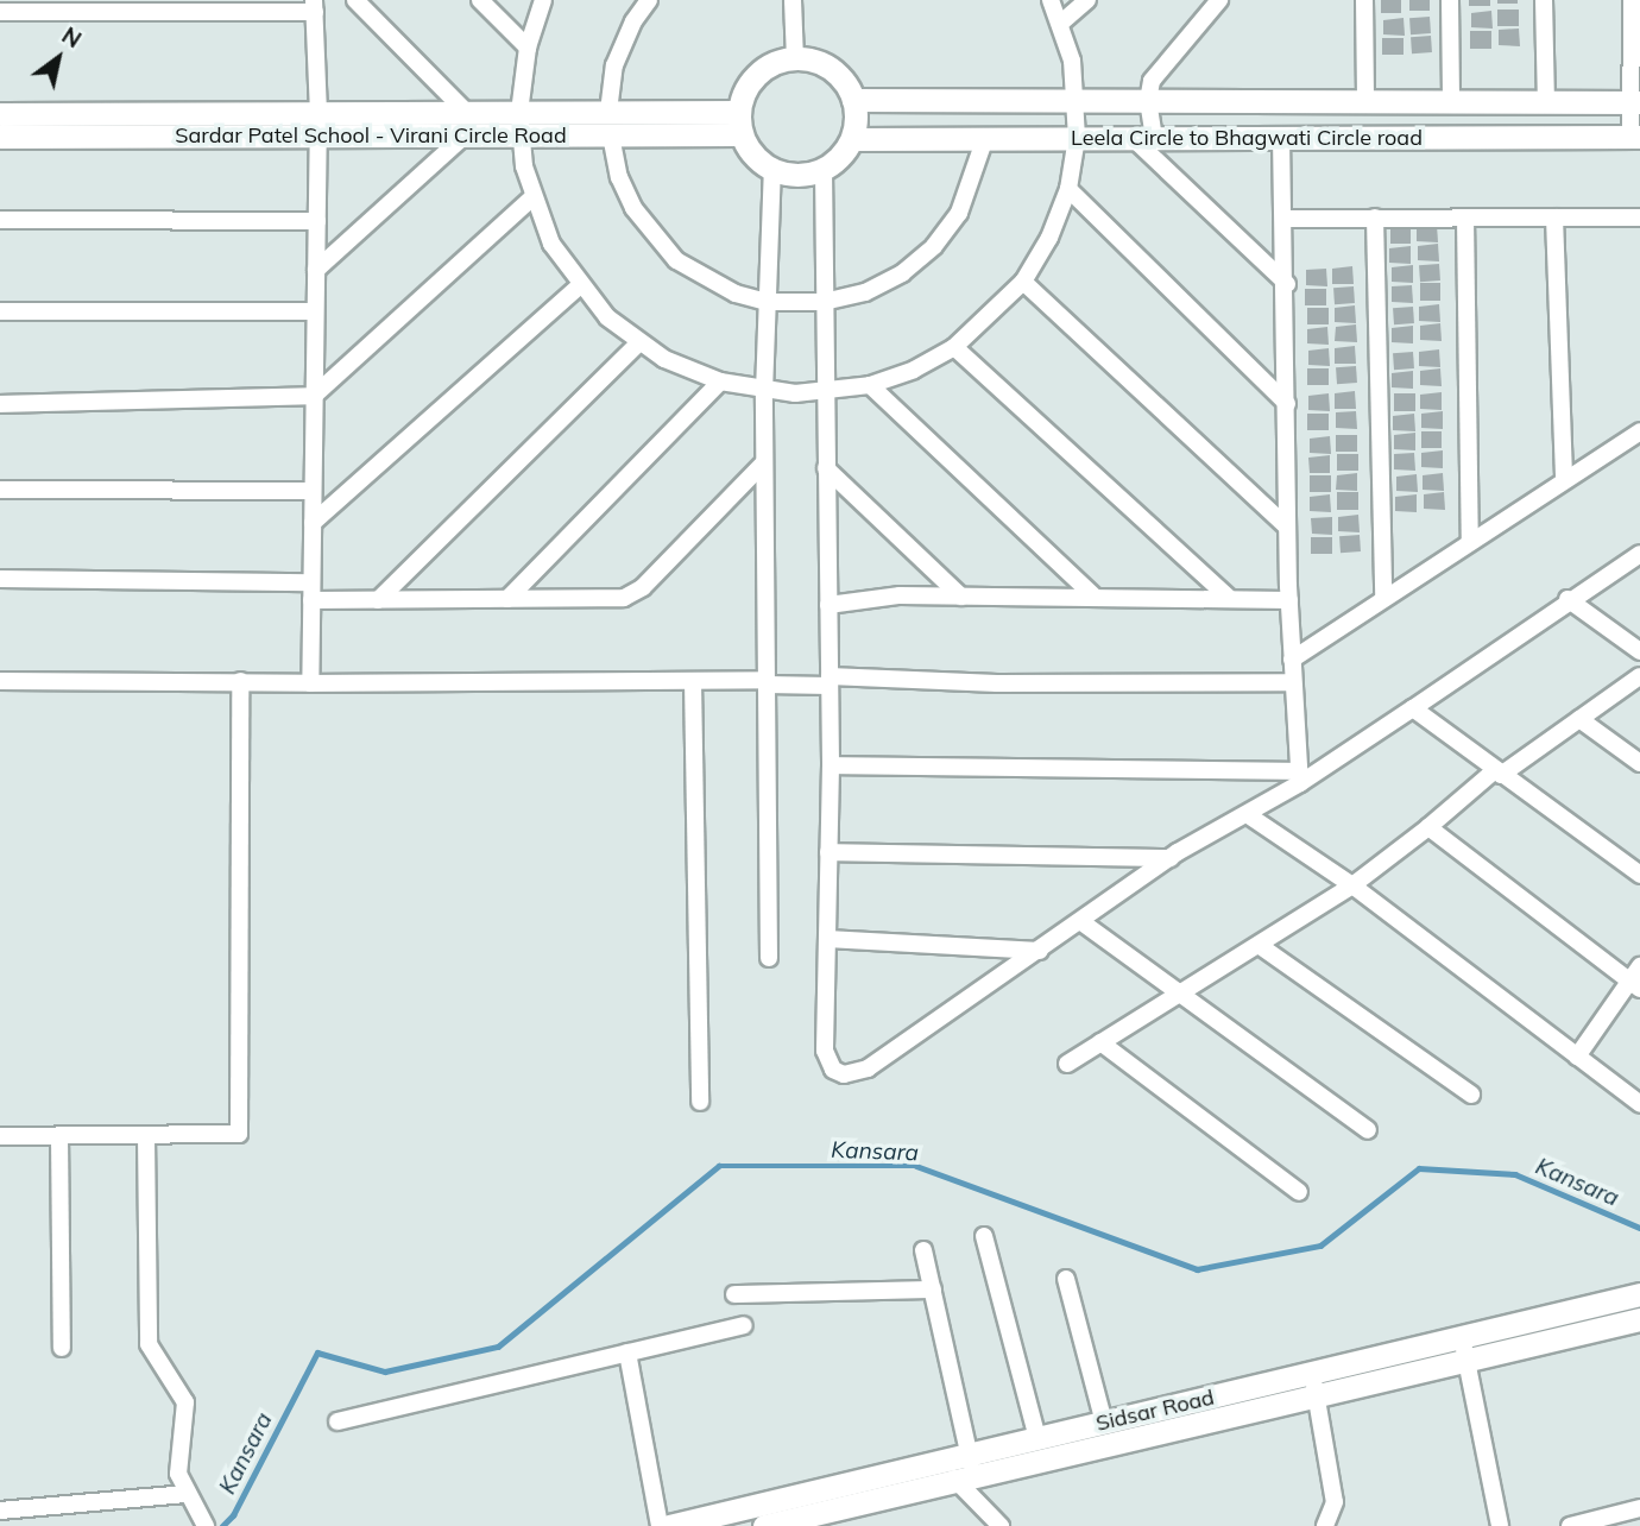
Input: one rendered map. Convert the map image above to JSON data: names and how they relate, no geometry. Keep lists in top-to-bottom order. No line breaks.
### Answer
{"streets":{"street":["Sardar Patel School - Virani Circle Road","Leela Circle to Bhagwati Circle road","Sidsar Road"]},"water":["Kansara"],"north":"top right"}
